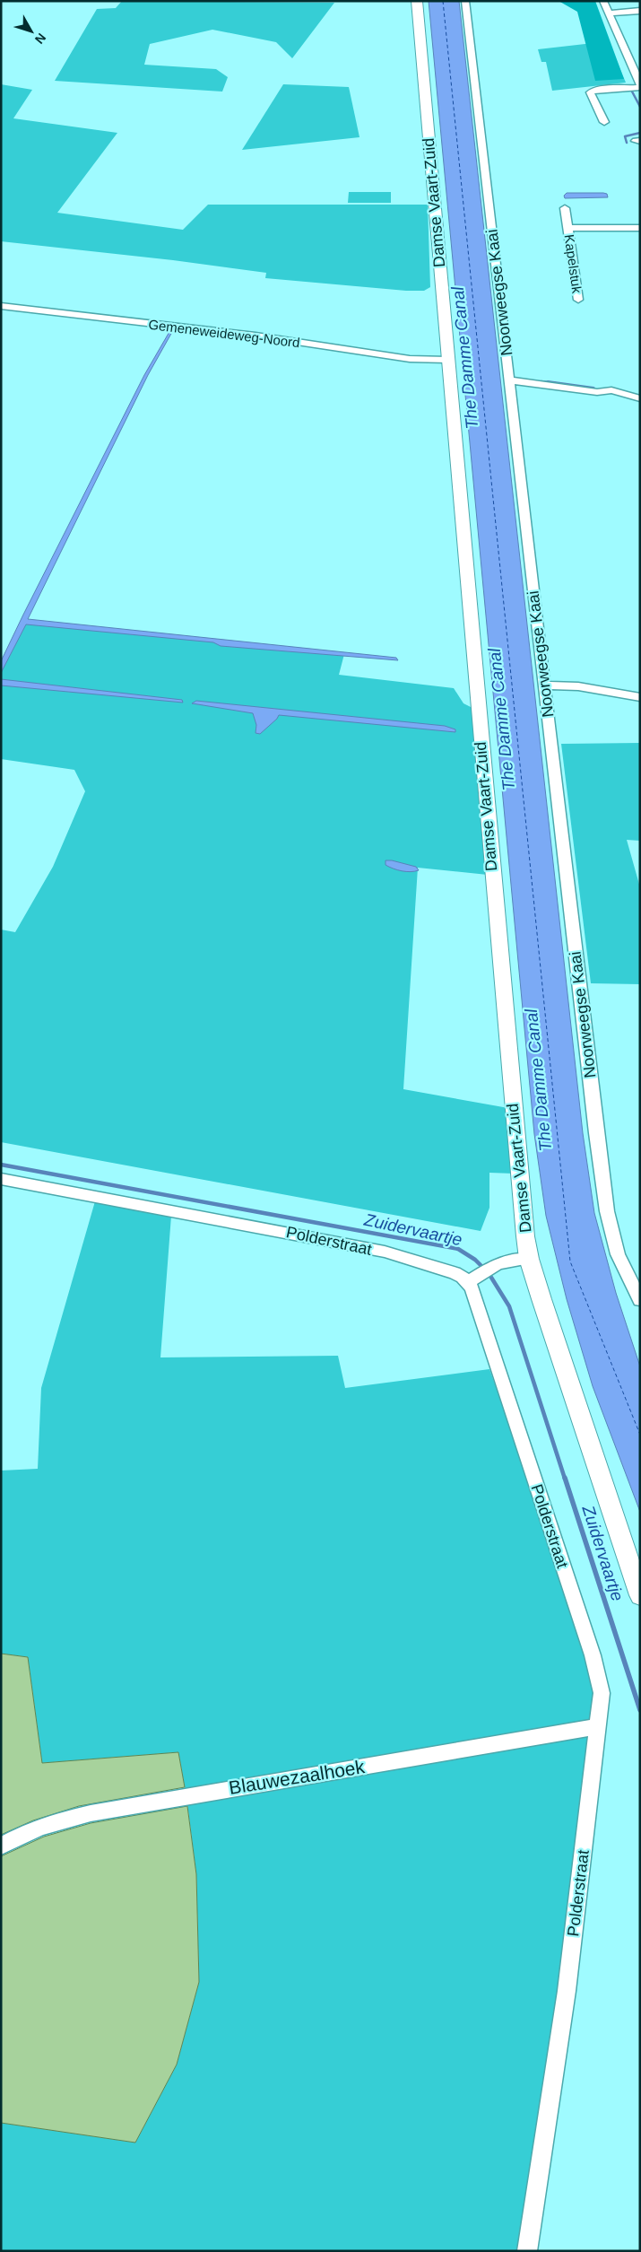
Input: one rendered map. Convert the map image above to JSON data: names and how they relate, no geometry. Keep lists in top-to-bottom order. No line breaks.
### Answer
{"streets":{"street":["Damse Vaart-Zuid","Kapelstuk","Noorweegse Kaai","Gemeneweideweg-Noord","Polderstraat","Blauwezaalhoek"]},"crossings":[["Damse Vaart-Zuid","Gemeneweideweg-Noord"],["Polderstraat","Blauwezaalhoek"]],"water":["The Damme Canal","Zuidervaartje"],"north":"bottom right"}
